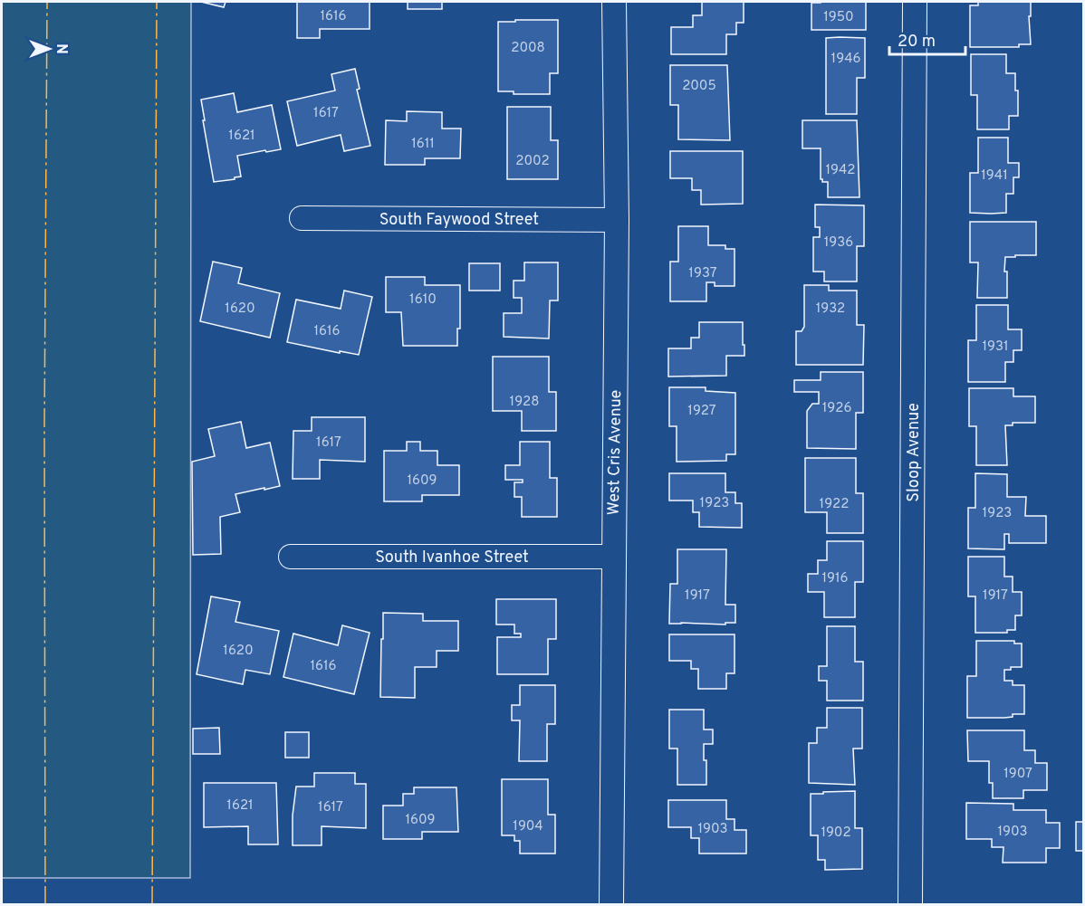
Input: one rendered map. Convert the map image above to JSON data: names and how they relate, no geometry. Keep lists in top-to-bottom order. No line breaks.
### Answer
{"streets":{"street":["South Faywood Street","West Cris Avenue","Sloop Avenue","South Ivanhoe Street"]},"crossings":[["South Faywood Street","West Cris Avenue"],["West Cris Avenue","South Ivanhoe Street"]],"house_numbers":["1616","1950","2008","1946","2005","1617","1621","1611","2002","1942","1941","1936","1937","1610","1620","1932","1616","1931","1928","1926","1927","1617","1609","1923","1922","1923","1916","1917","1917","1620","1616","1907","1621","1617","1609","1904","1903","1903","1902"],"scale_bar":"20 m","north":"right"}
